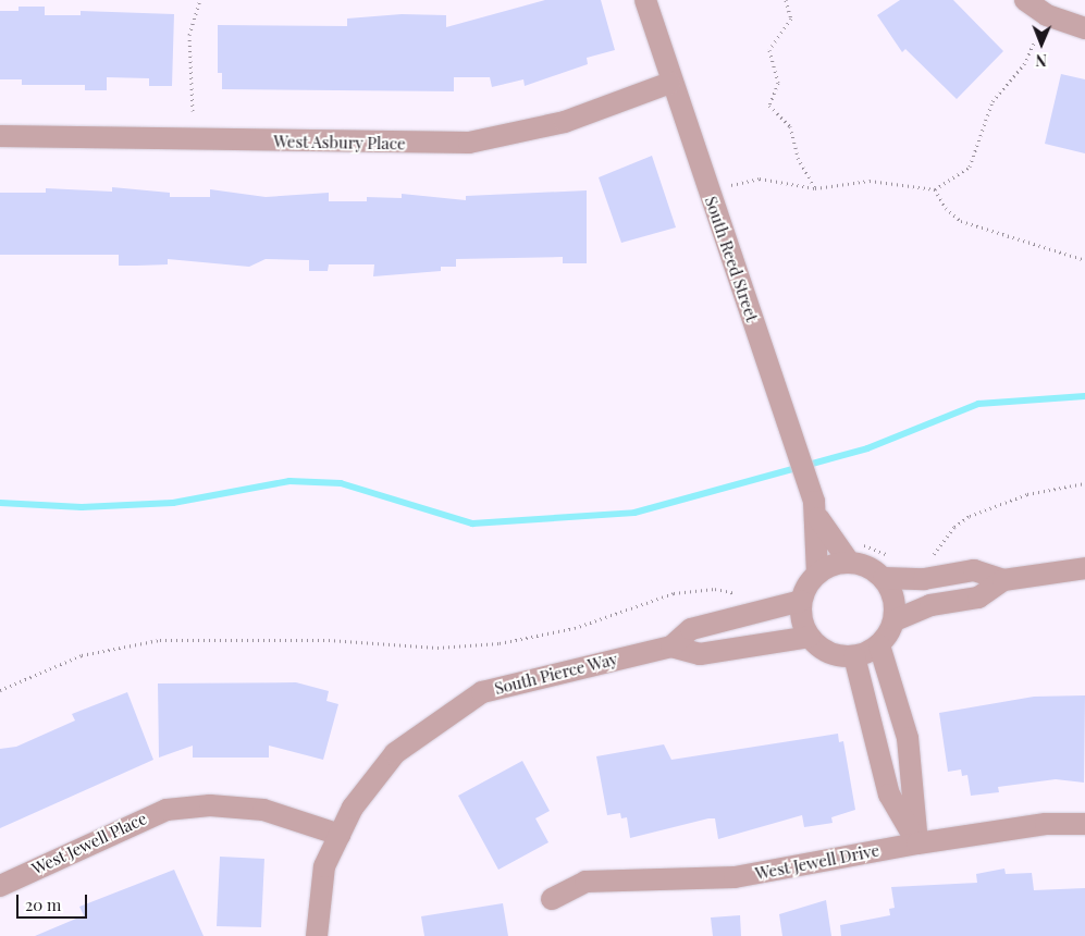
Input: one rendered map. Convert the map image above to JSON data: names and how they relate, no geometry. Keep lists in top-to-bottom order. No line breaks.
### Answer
{"streets":{"street":["West Asbury Place","South Reed Street","South Pierce Way","West Jewell Place","West Jewell Drive"]},"crossings":[["West Asbury Place","South Reed Street"],["South Reed Street","South Pierce Way"],["South Pierce Way","West Jewell Place"]],"scale_bar":"20 m","north":"bottom"}
